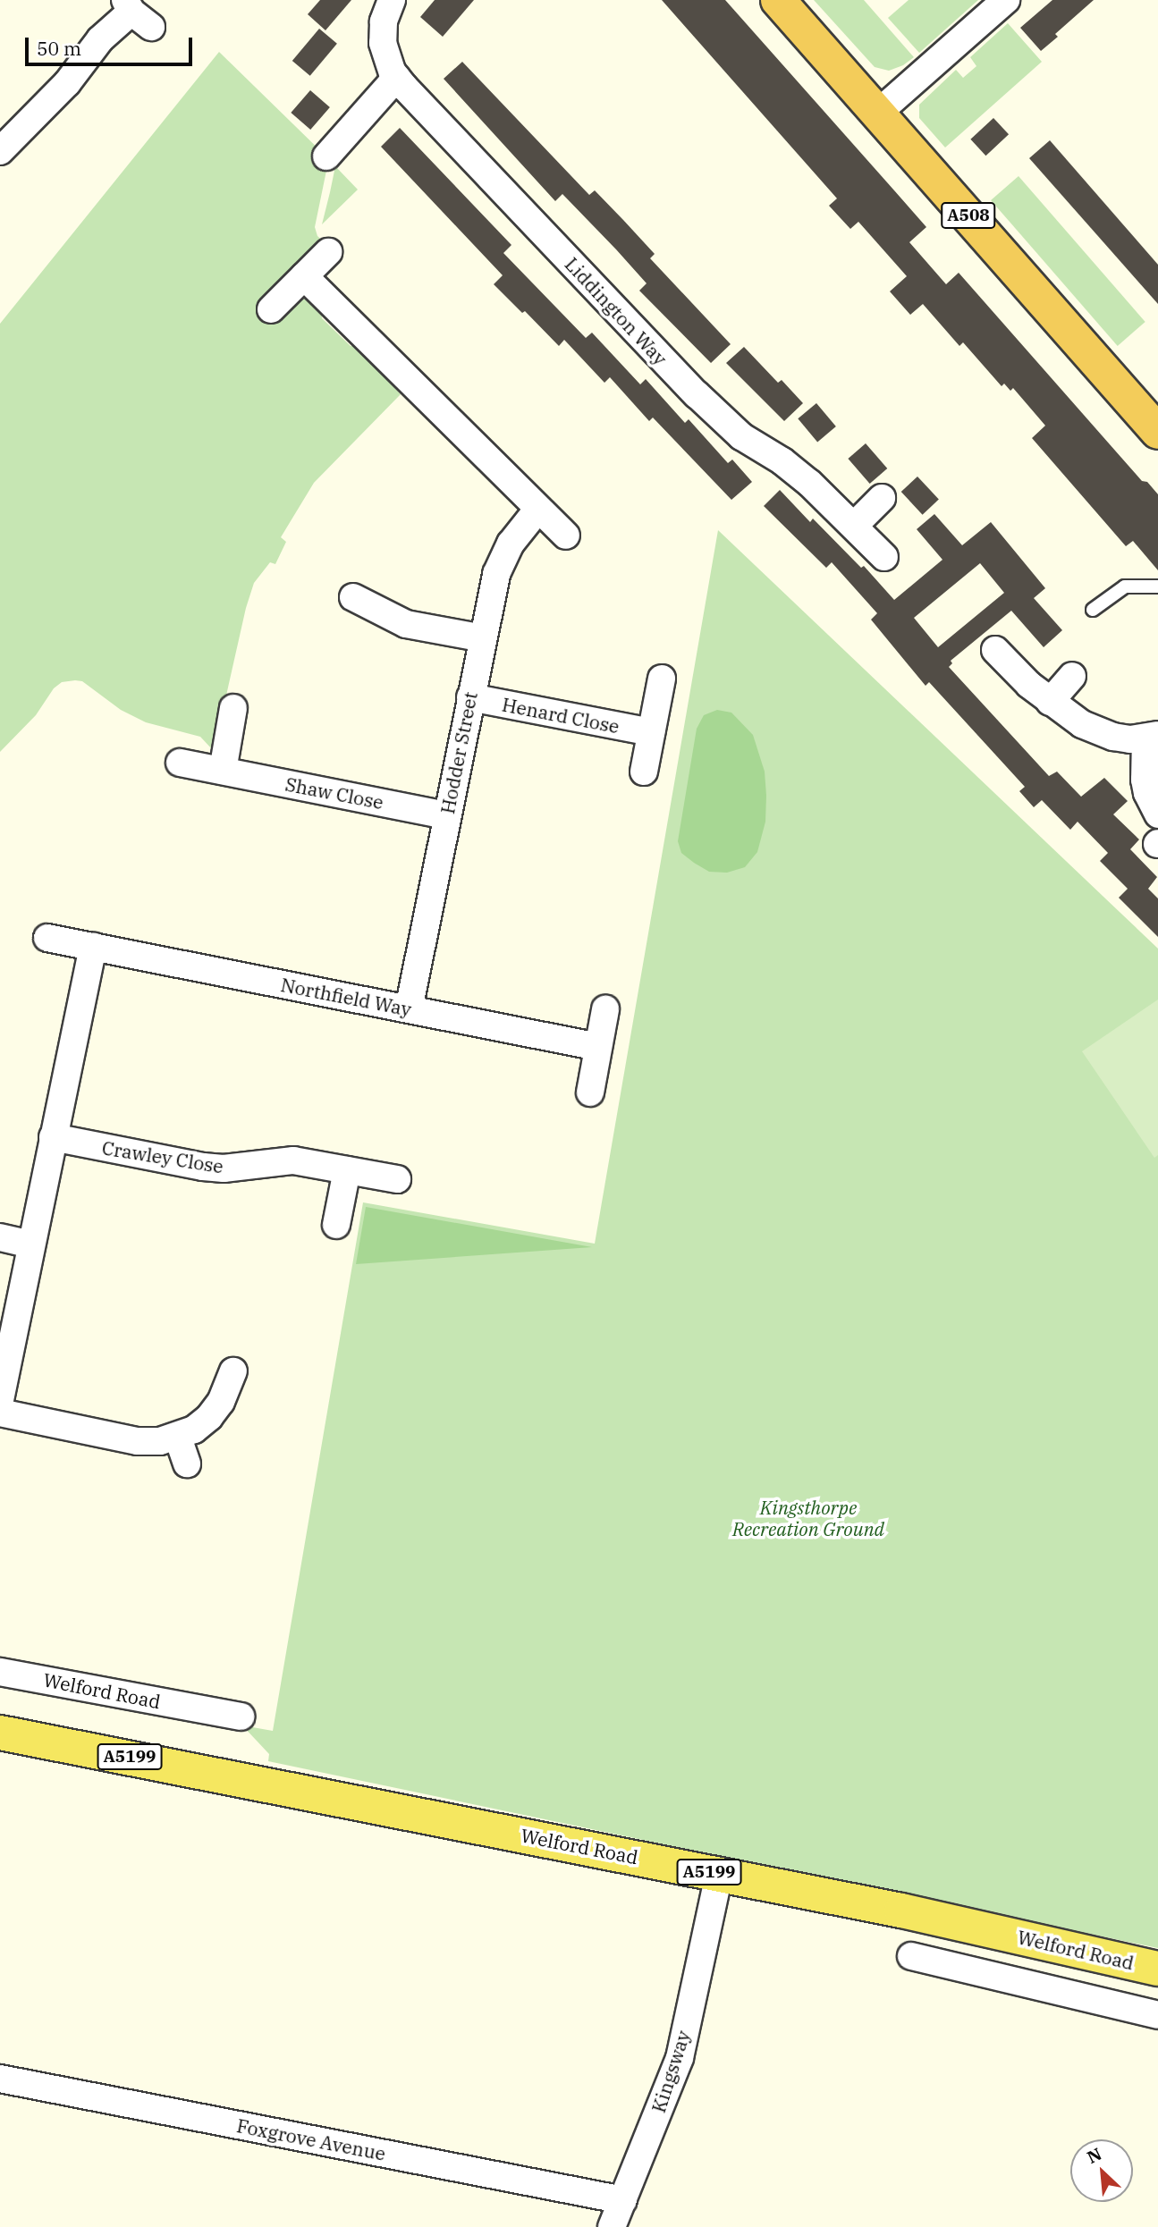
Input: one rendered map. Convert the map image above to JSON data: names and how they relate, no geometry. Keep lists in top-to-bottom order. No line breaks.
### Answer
{"streets":{"highway":["A508"],"main road":["Welford Road","A5199"],"street":["Liddington Way","Henard Close","Hodder Street","Shaw Close","Northfield Way","Crawley Close","Kingsway","Foxgrove Avenue"]},"crossings":[["Henard Close","Hodder Street"],["Hodder Street","Shaw Close"],["Hodder Street","Northfield Way"],["Welford Road","Kingsway"],["Kingsway","Foxgrove Avenue"]],"parks":["Kingsthorpe Recreation Ground"],"scale_bar":"50 m","north":"top left"}
